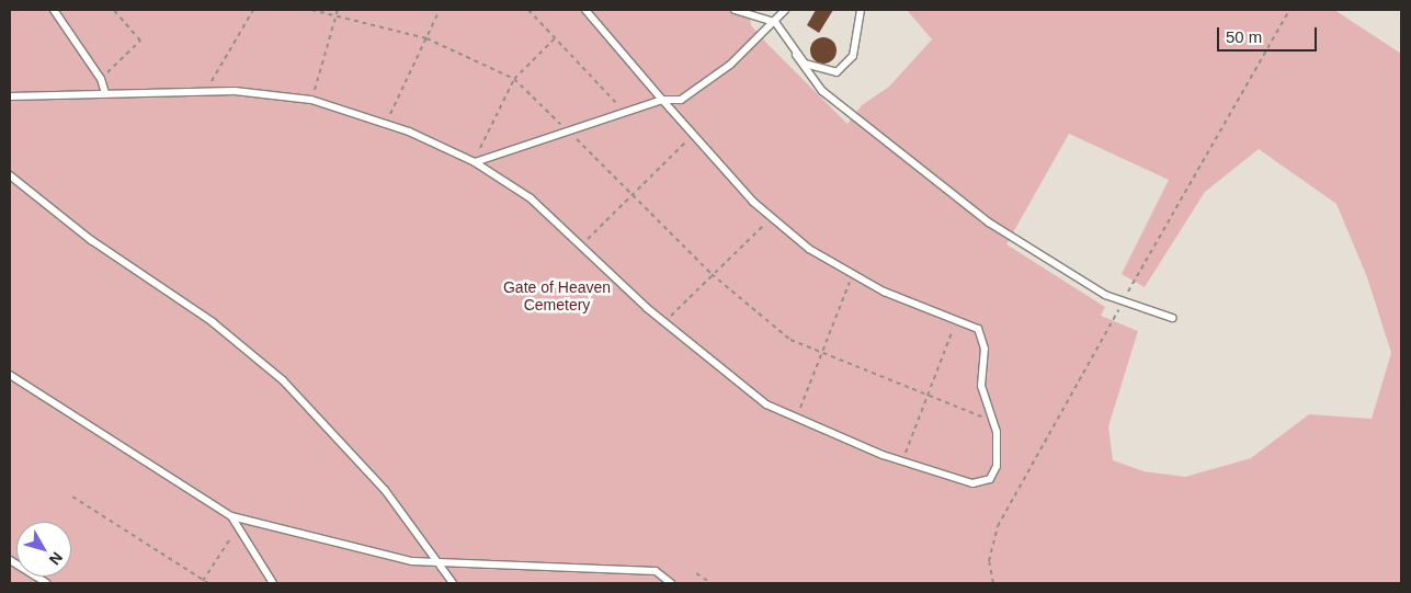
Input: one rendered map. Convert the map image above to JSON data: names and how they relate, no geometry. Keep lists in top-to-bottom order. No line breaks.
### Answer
{"parks":["Gate of Heaven Cemetery"],"scale_bar":"50 m","north":"bottom right"}
